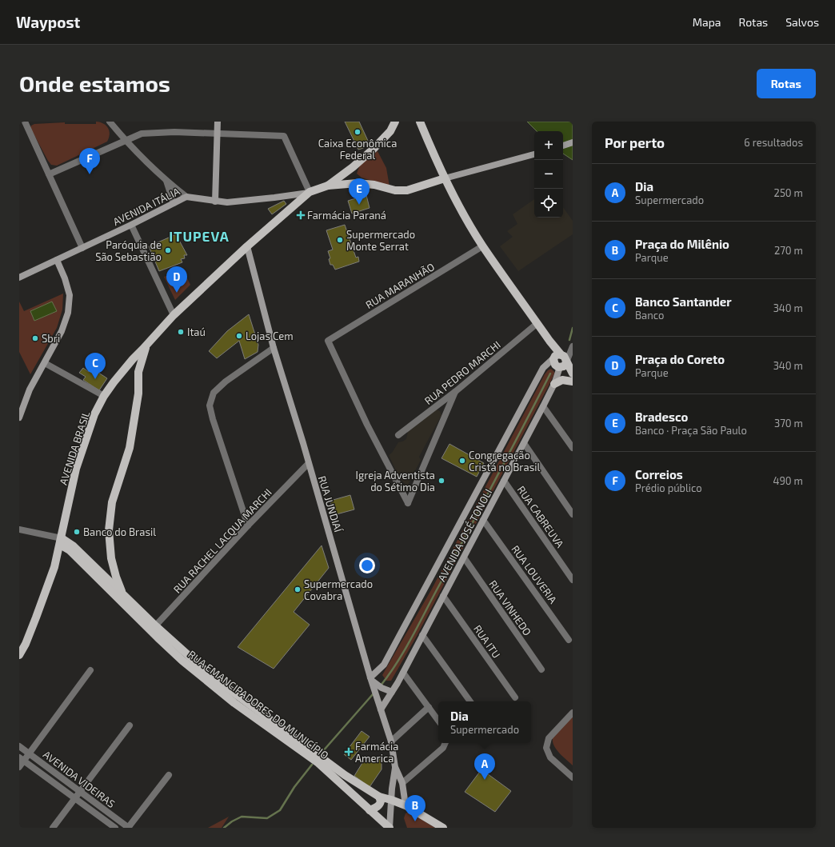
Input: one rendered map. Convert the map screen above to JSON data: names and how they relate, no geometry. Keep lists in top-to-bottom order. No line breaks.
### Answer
{"streets":{"main road":["AVENIDA ITÁLIA","AVENIDA BRASIL","RUA JUNDIAÍ","AVENIDA JOSÉ TONOLI","RUA EMANCIPADORES DO MUNICÍPIO"],"street":["RUA MARANHÃO","RUA PEDRO MARCHI","RUA CABREUVA","RUA RACHEL LACQUA MARCHI","RUA LOUVERIA","RUA VINHEDO","RUA ITU","AVENIDA VIDEIRAS"]},"crossings":[["AVENIDA ITÁLIA","AVENIDA BRASIL"],["RUA MARANHÃO","RUA PEDRO MARCHI"],["AVENIDA BRASIL","RUA JUNDIAÍ"],["AVENIDA BRASIL","RUA EMANCIPADORES DO MUNICÍPIO"],["RUA JUNDIAÍ","AVENIDA JOSÉ TONOLI"],["RUA JUNDIAÍ","RUA RACHEL LACQUA MARCHI"],["RUA JUNDIAÍ","RUA EMANCIPADORES DO MUNICÍPIO"],["RUA CABREUVA","AVENIDA JOSÉ TONOLI"],["AVENIDA JOSÉ TONOLI","RUA LOUVERIA"],["AVENIDA JOSÉ TONOLI","RUA VINHEDO"],["AVENIDA JOSÉ TONOLI","RUA ITU"],["RUA RACHEL LACQUA MARCHI","RUA EMANCIPADORES DO MUNICÍPIO"]],"districts":["ITUPEVA"],"places":{"other":["Caixa Econômica Federal","Supermercado Monte Serrat","Paróquia de São Sebastião","Itaú","Lojas Cem","Sbri","Congregação Cristá no Brasil","Igreja Adventista do Sétimo Dia","Banco do Brasil","Supermercado Covabra"],"health":["Farmácia Paraná","Farmácia America"]},"page":{"header":"Waypost","nav":["Mapa","Rotas","Salvos"],"buttons":"Rotas","title":"Onde estamos","heading":["Por perto","6 resultados"],"map_buttons":["+","−"],"pins":["F","E","D","C","A","B"],"list":[{"mark":"A","name":"Dia","note":"Supermercado","value":"250 m"},{"mark":"B","name":"Praça do Milênio","note":"Parque","value":"270 m"},{"mark":"C","name":"Banco Santander","note":"Banco","value":"340 m"},{"mark":"D","name":"Praça do Coreto","note":"Parque","value":"340 m"},{"mark":"E","name":"Bradesco","note":"Banco · Praça São Paulo","value":"370 m"},{"mark":"F","name":"Correios","note":"Prédio público","value":"490 m"}],"popup":["Dia","Supermercado"]}}
